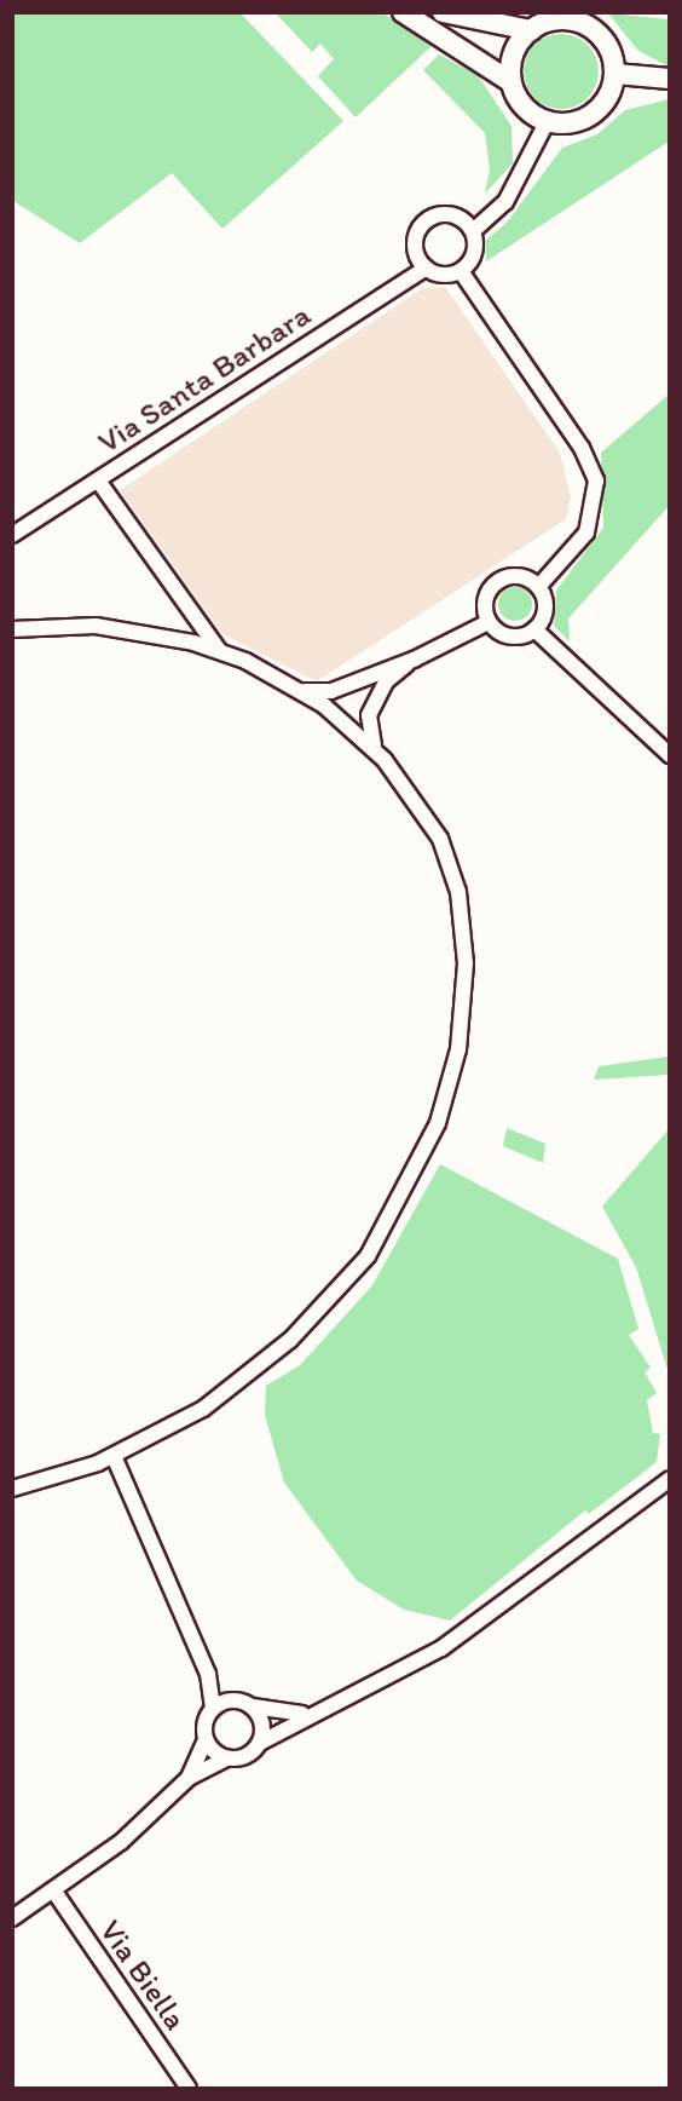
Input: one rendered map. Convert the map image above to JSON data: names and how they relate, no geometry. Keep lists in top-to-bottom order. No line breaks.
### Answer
{"streets":{"street":["Via Santa Barbara","Via Biella"]}}
